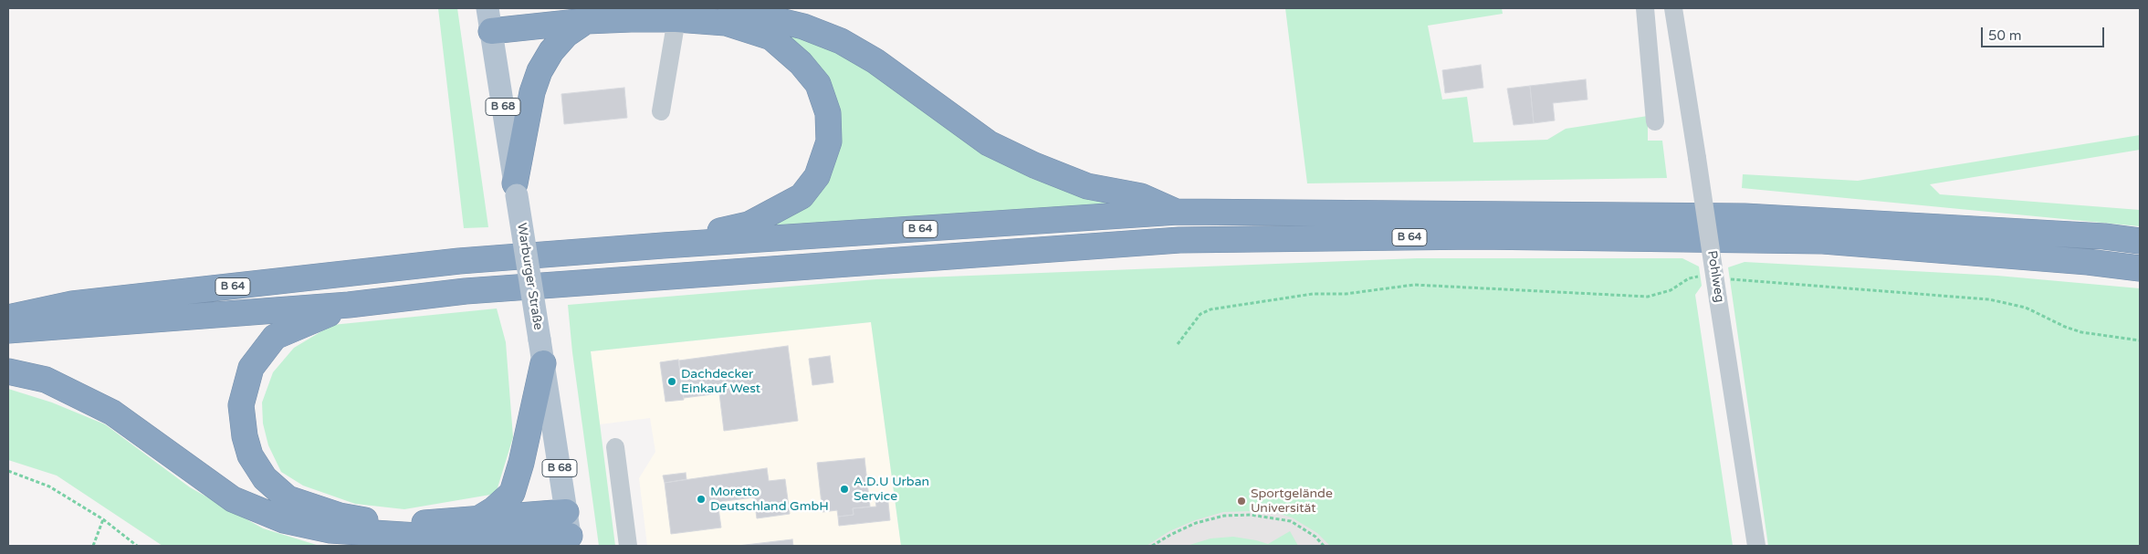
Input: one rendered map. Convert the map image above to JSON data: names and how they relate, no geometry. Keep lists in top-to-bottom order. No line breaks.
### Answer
{"streets":{"highway":["B 64"],"main road":["B 68","Warburger Straße"],"street":["Pohlweg"]},"places":["Dachdecker Einkauf West","A.D.U Urban Service","Moretto Deutschland GmbH","Sportgelände Universität"],"scale_bar":"50 m"}
